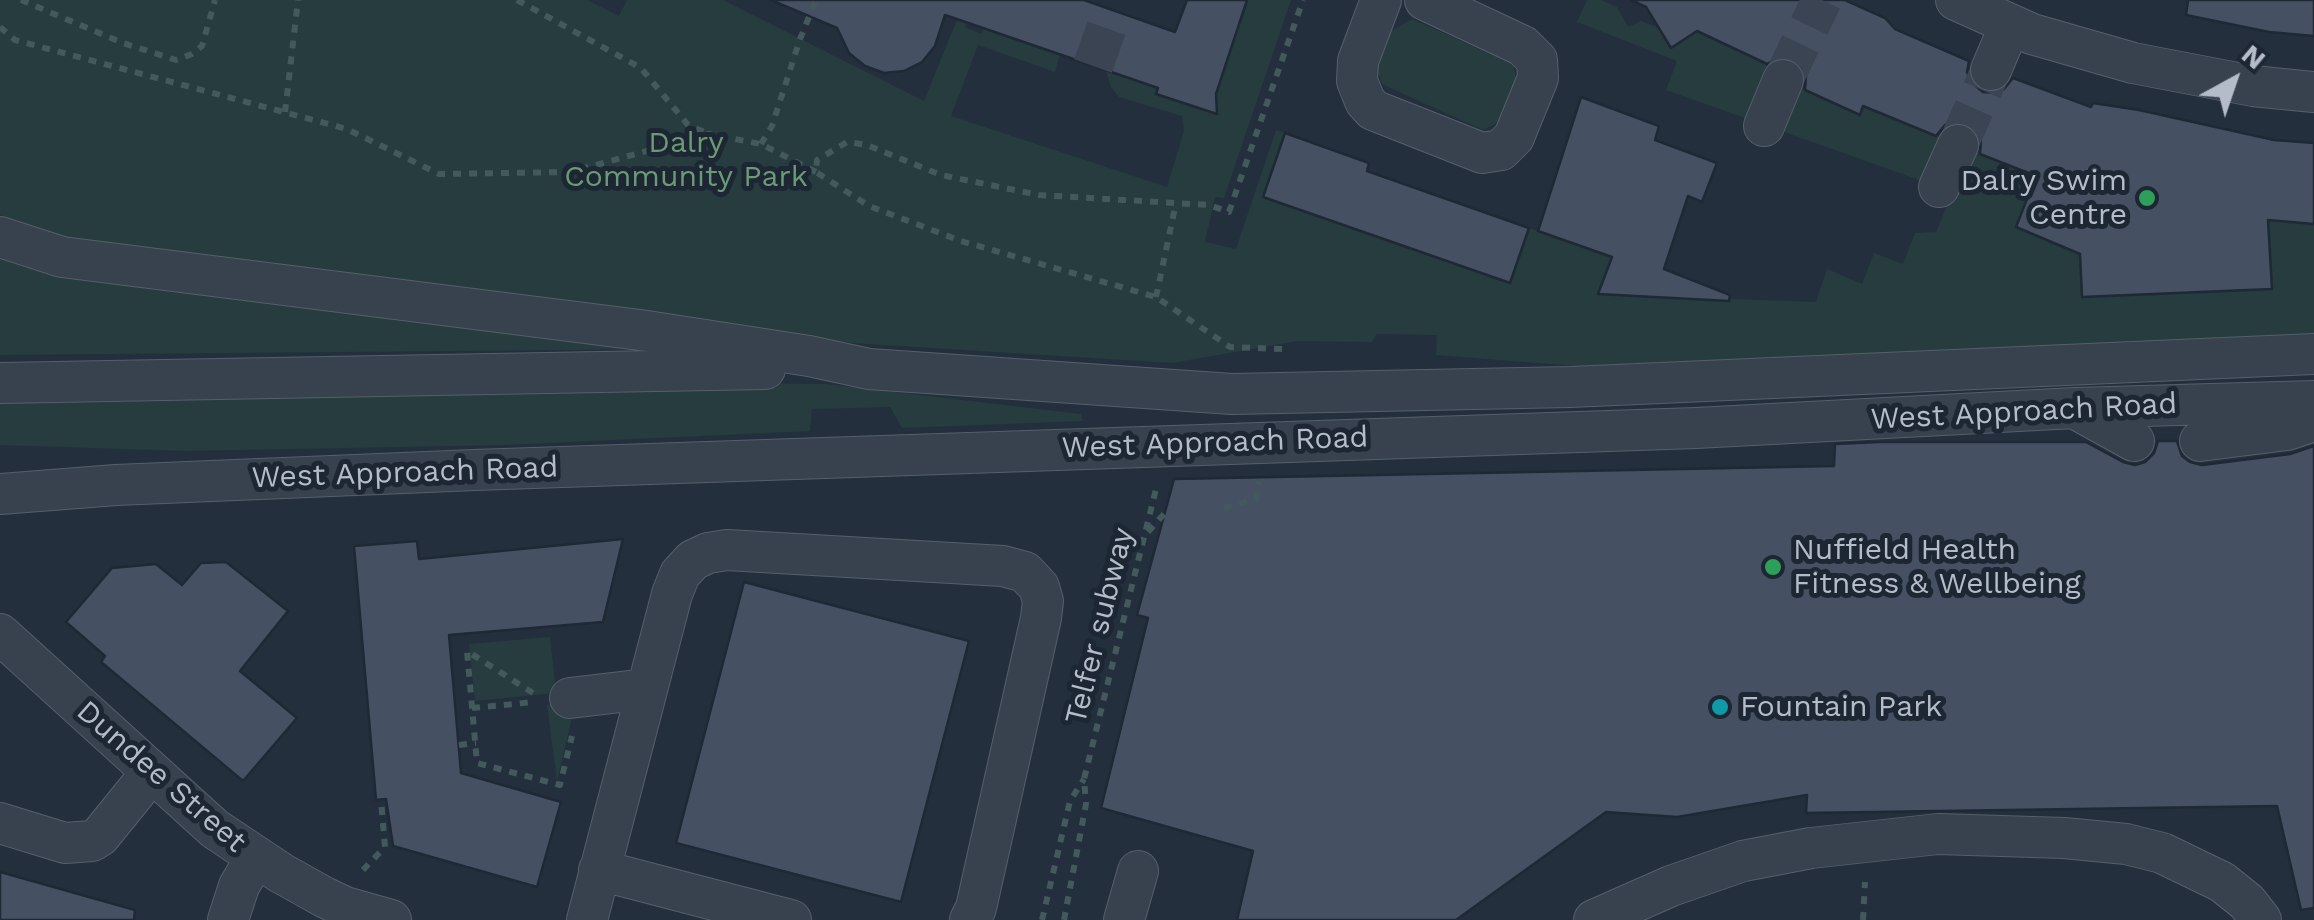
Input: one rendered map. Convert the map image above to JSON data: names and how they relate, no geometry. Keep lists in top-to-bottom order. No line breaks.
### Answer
{"streets":{"street":["West Approach Road","Dundee Street"],"path":["Telfer subway"]},"parks":["Dalry Community Park"],"places":["Dalry Swim Centre","Nuffield Health Fitness & Wellbeing","Fountain Park"],"north":"top right"}
